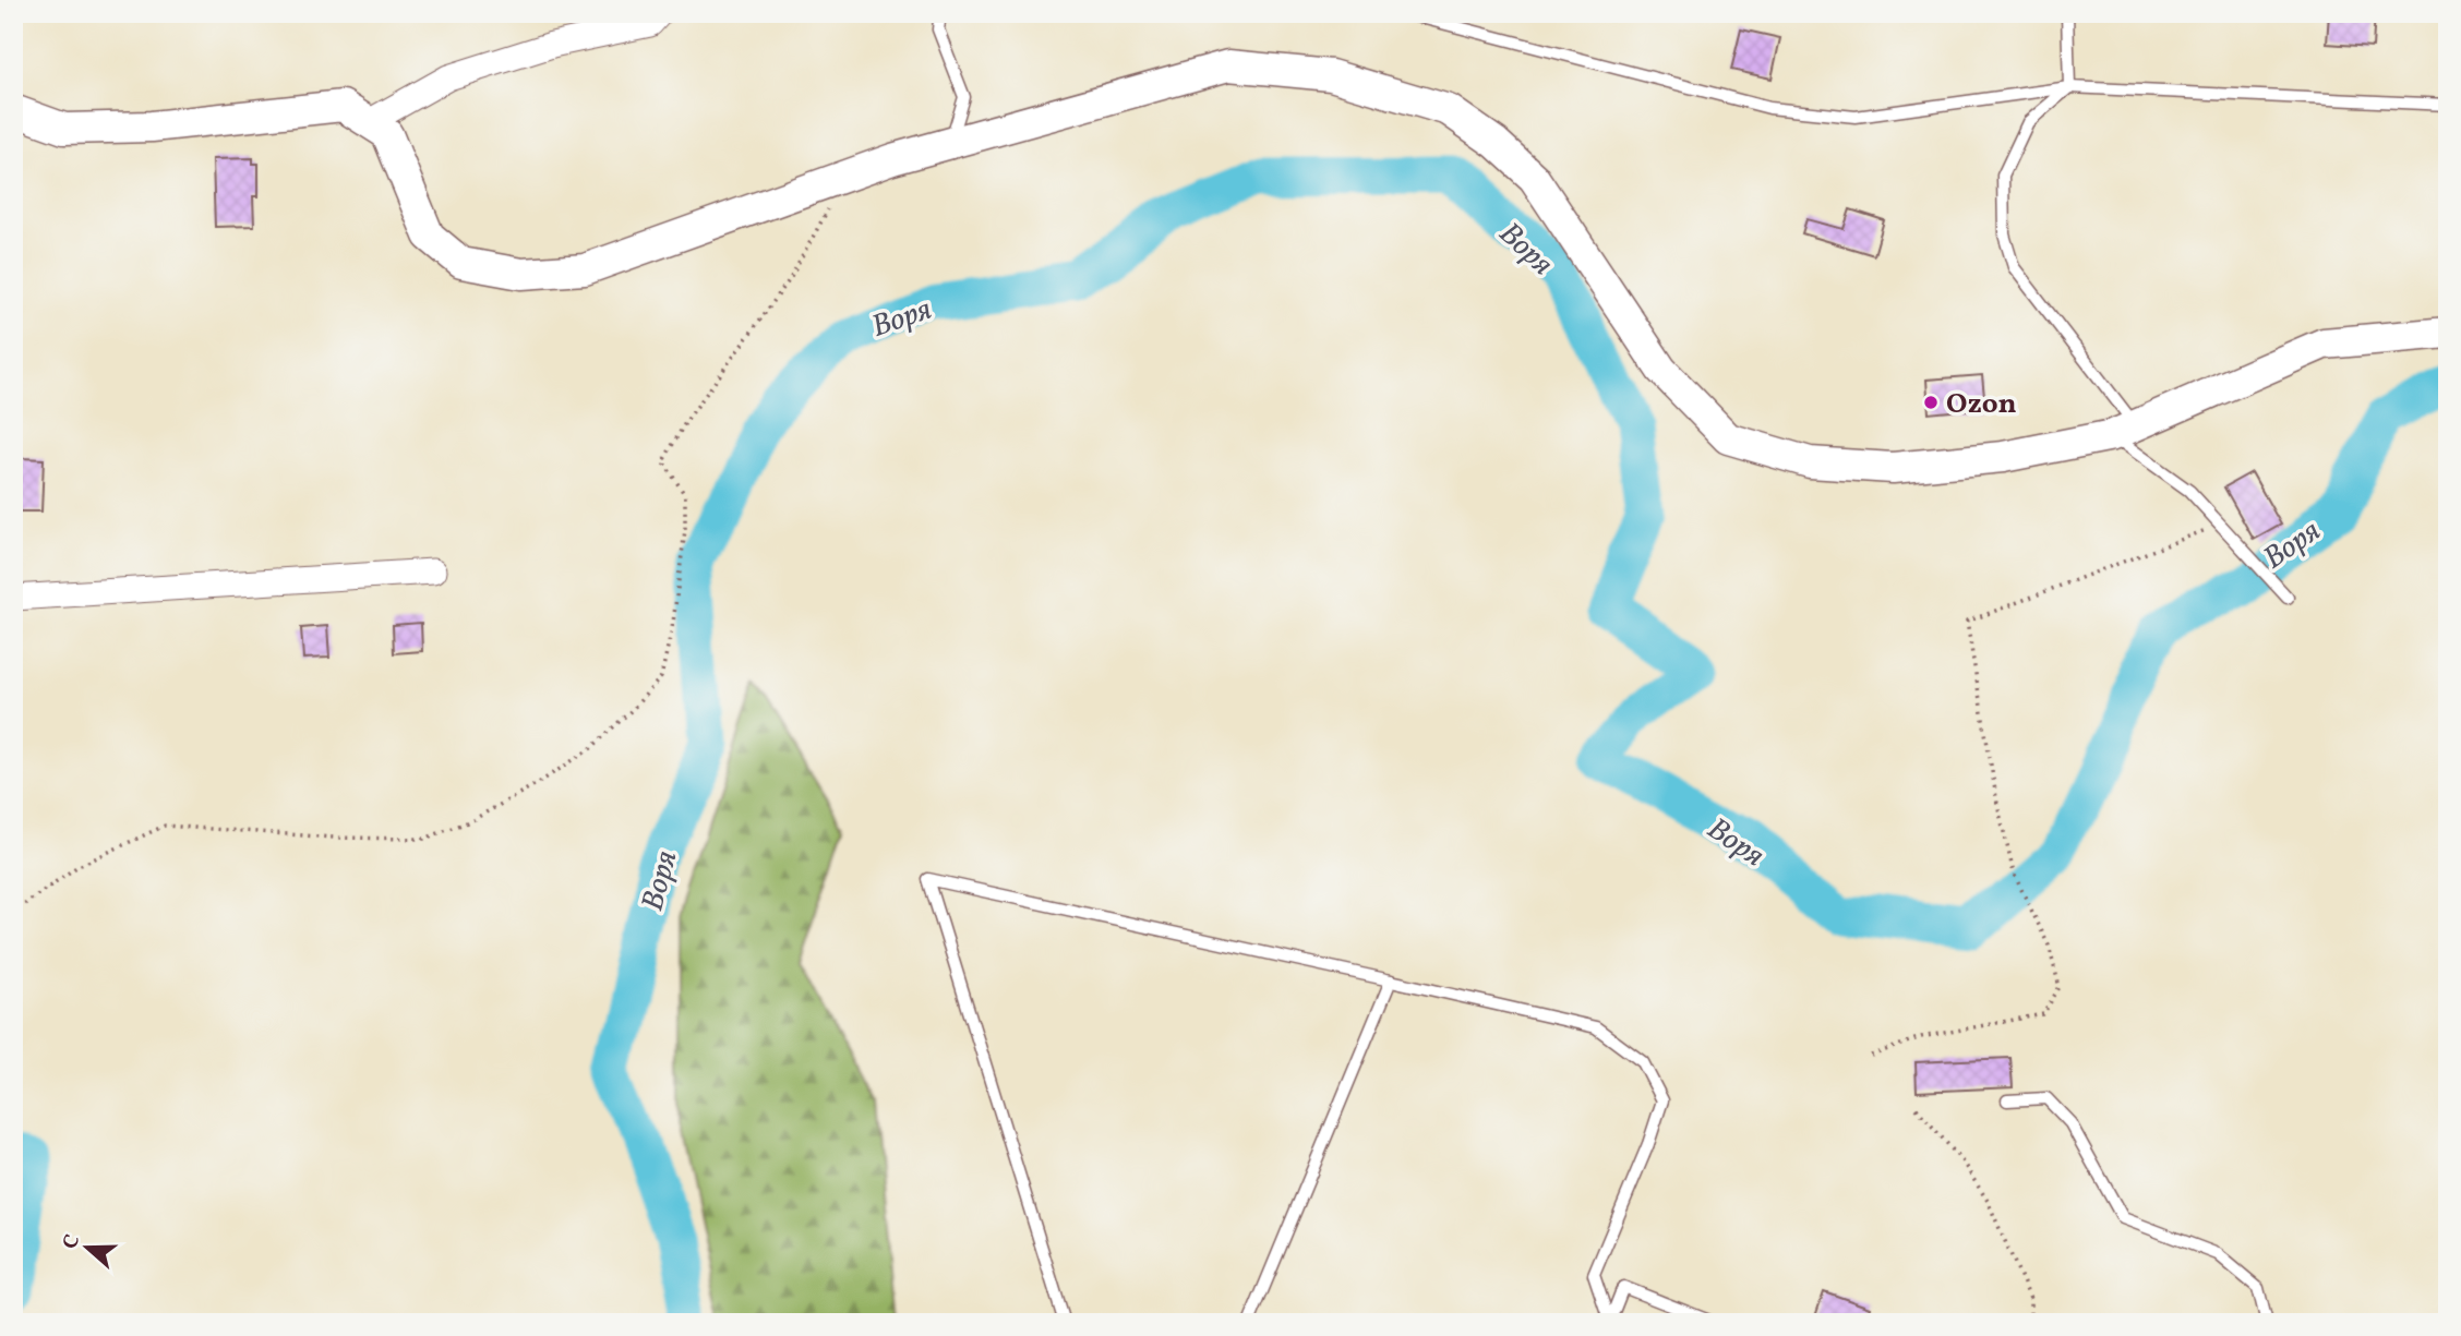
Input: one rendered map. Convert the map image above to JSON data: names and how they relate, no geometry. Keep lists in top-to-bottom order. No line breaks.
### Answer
{"water":["Воря"],"places":["Ozon"],"north":"left"}
